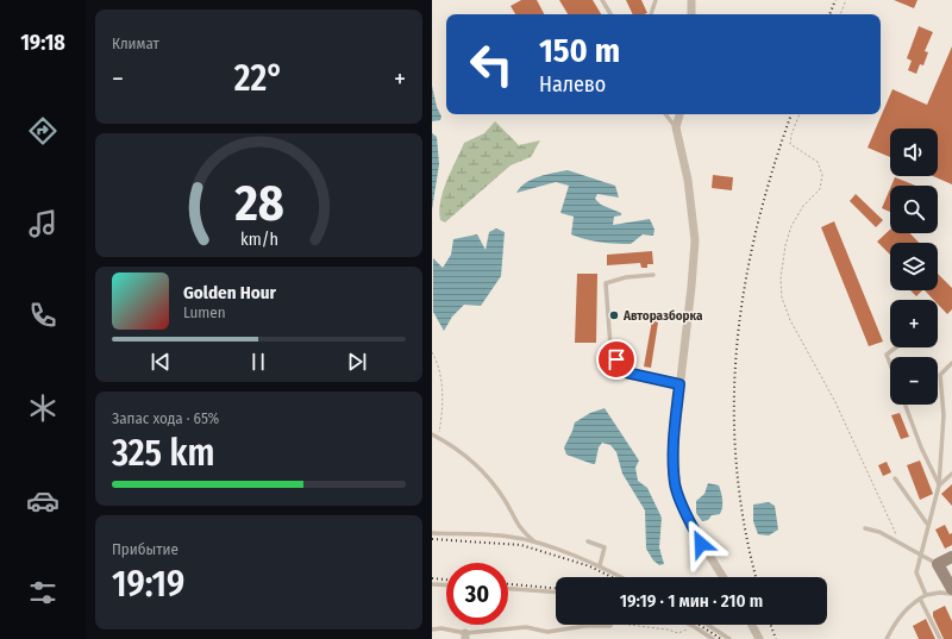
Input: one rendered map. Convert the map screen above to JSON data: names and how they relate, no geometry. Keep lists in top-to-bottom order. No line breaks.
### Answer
{"places":["Авторазборка"],"page":{"tabs":"19:18","tile":["Климат",["Запас хода · 65%","325 km"],["Прибытие","19:19"]],"turn":["150 m","Налево"],"heat":["−","22°","+"],"map_buttons":["+","−"],"song":["Golden Hour","Lumen"],"limit":"30","trip":"19:19 · 1 мин · 210 m","gauge":["28","km/h"]}}
